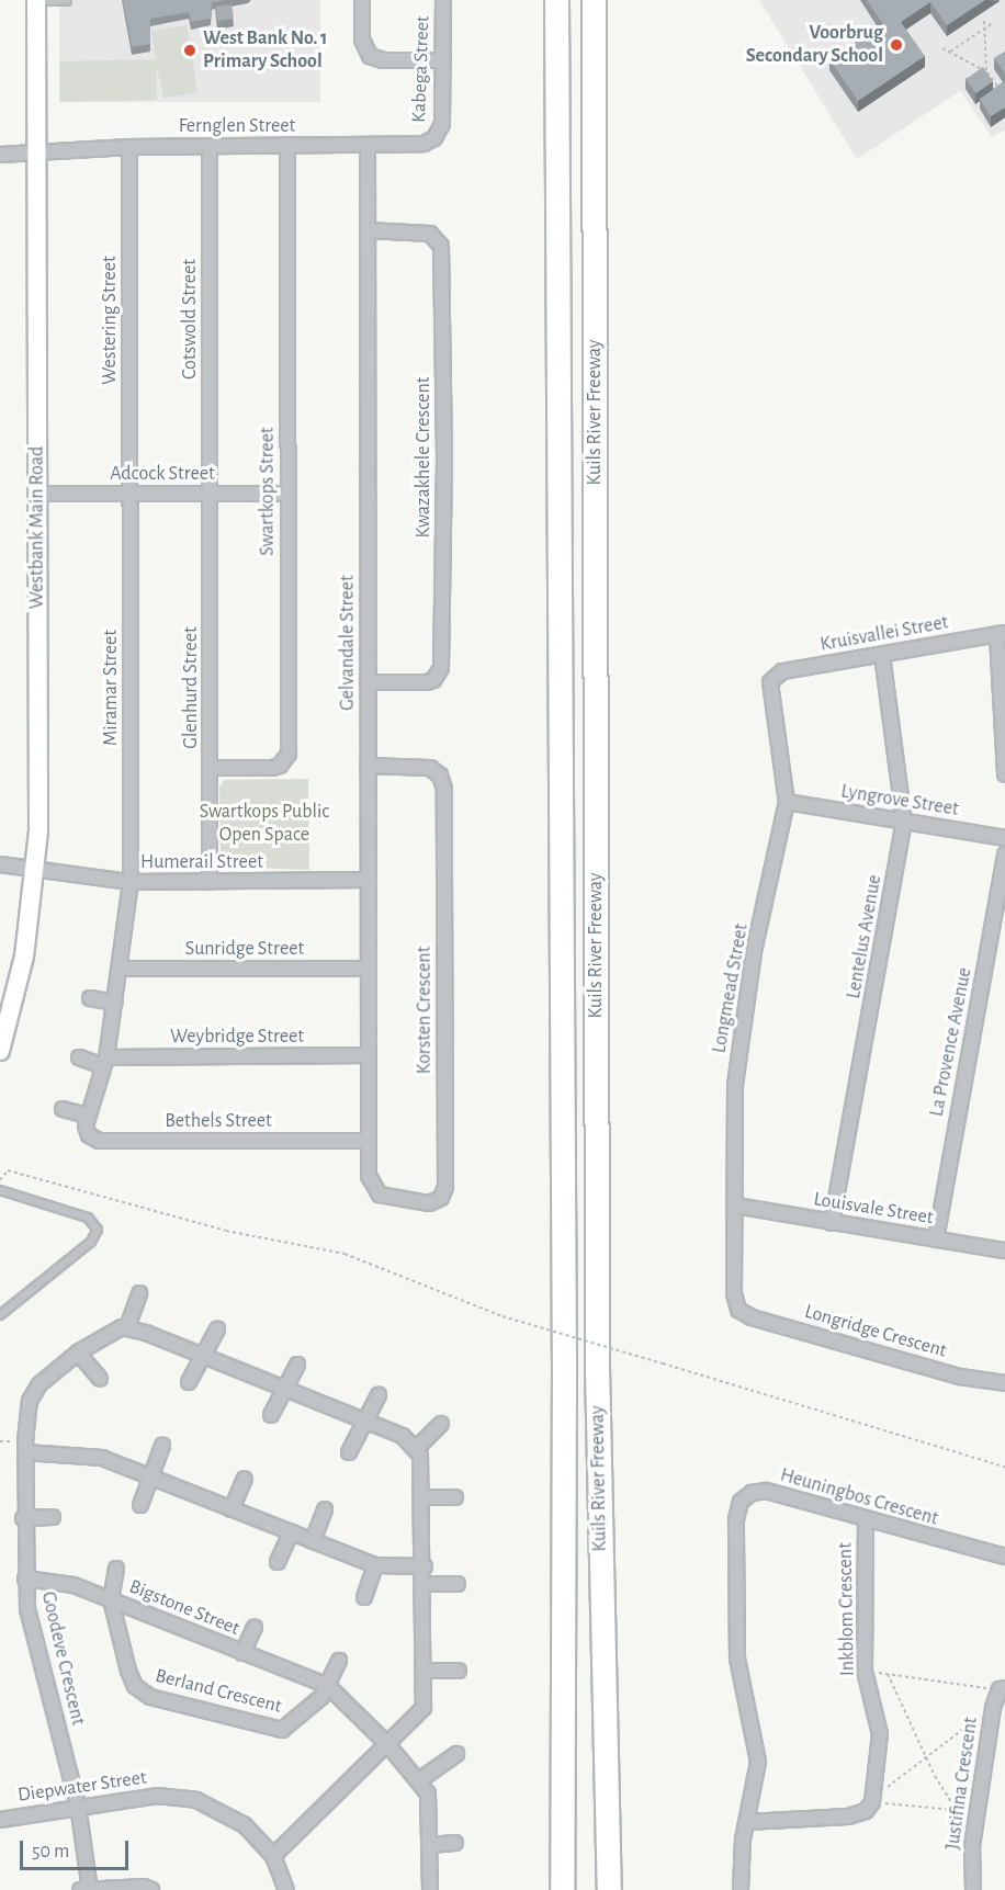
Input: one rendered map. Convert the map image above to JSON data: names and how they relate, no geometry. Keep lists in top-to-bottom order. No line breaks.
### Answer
{"streets":{"highway":["Kuils River Freeway"],"street":["Kabega Street","Fernglen Street","Cotswold Street","Westering Street","Kwazakhele Crescent","Adcock Street","Swartkops Street","Westbank Main Road","Kruisvallei Street","Gelvandale Street","Miramar Street","Glenhurd Street","Lyngrove Street","Humerail Street","Lentelus Avenue","Sunridge Street","Longmead Street","Korsten Crescent","Weybridge Street","La Provence Avenue","Bethels Street","Louisvale Street","Longridge Crescent","Heuningbos Crescent","Bigstone Street","Inkblom Crescent","Goodeve Crescent","Berland Crescent","Justifina Crescent","Diepwater Street"]},"crossings":[["Kabega Street","Fernglen Street"],["Fernglen Street","Cotswold Street"],["Fernglen Street","Westering Street"],["Fernglen Street","Swartkops Street"],["Fernglen Street","Westbank Main Road"],["Fernglen Street","Gelvandale Street"],["Cotswold Street","Adcock Street"],["Cotswold Street","Glenhurd Street"],["Westering Street","Adcock Street"],["Westering Street","Miramar Street"],["Kwazakhele Crescent","Gelvandale Street"],["Adcock Street","Swartkops Street"],["Adcock Street","Westbank Main Road"],["Adcock Street","Miramar Street"],["Adcock Street","Glenhurd Street"],["Swartkops Street","Glenhurd Street"],["Westbank Main Road","Humerail Street"],["Kruisvallei Street","Lentelus Avenue"],["Kruisvallei Street","Longmead Street"],["Gelvandale Street","Humerail Street"],["Gelvandale Street","Sunridge Street"],["Gelvandale Street","Korsten Crescent"],["Gelvandale Street","Weybridge Street"],["Gelvandale Street","Bethels Street"],["Miramar Street","Humerail Street"],["Glenhurd Street","Humerail Street"],["Lyngrove Street","Lentelus Avenue"],["Lyngrove Street","Longmead Street"],["Lentelus Avenue","Louisvale Street"],["Longmead Street","Louisvale Street"],["Longmead Street","Longridge Crescent"],["Korsten Crescent","Bethels Street"],["La Provence Avenue","Louisvale Street"],["Heuningbos Crescent","Inkblom Crescent"],["Bigstone Street","Goodeve Crescent"],["Bigstone Street","Berland Crescent"],["Goodeve Crescent","Diepwater Street"]],"parks":["Swartkops Public Open Space"],"places":["Voorbrug Secondary School","West Bank No. 1 Primary School"],"scale_bar":"50 m"}
